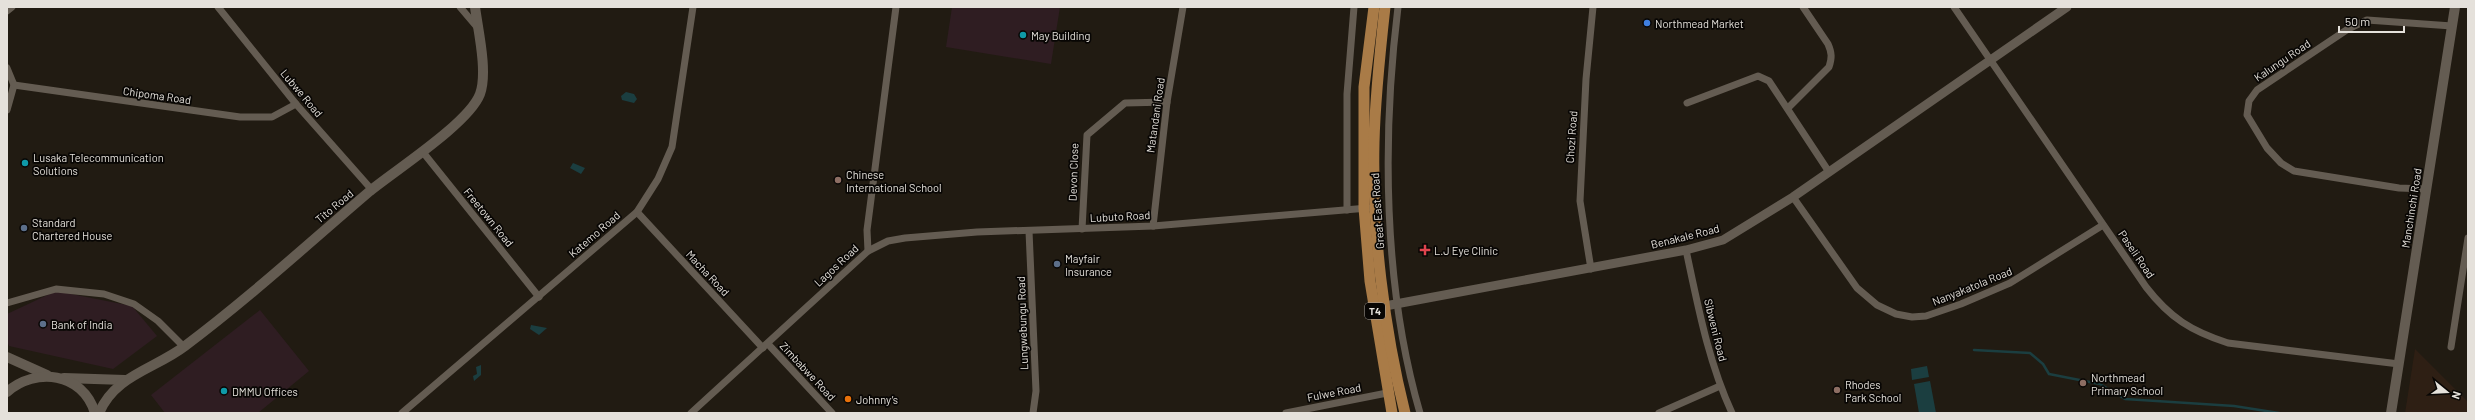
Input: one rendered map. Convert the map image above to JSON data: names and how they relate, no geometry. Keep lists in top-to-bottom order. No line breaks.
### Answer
{"streets":{"main road":["Tito Road","Manchinchi Road","Great East Road","T4"],"street":["Kalungu Road","Lubwe Road","Chipoma Road","Matandani Road","Chozi Road","Devon Close","Lubuto Road","Freetown Road","Katemo Road","Benakale Road","Paseli Road","Lagos Road","Macha Road","Nanyakatola Road","Lungwebungu Road","Sibweni Road","Zimbabwe Road","Fulwe Road"]},"crossings":[["Kalungu Road","Manchinchi Road"],["Lubwe Road","Chipoma Road"],["Lubwe Road","Tito Road"],["Matandani Road","Devon Close"],["Matandani Road","Lubuto Road"],["Chozi Road","Benakale Road"],["Devon Close","Lubuto Road"],["Tito Road","Freetown Road"],["Manchinchi Road","Paseli Road"],["Great East Road","Lubuto Road"],["Great East Road","Benakale Road"],["Great East Road","Fulwe Road"],["Lubuto Road","Lagos Road"],["Lubuto Road","Lungwebungu Road"],["Freetown Road","Katemo Road"],["Katemo Road","Macha Road"],["Benakale Road","Paseli Road"],["Benakale Road","Nanyakatola Road"],["Benakale Road","Sibweni Road"],["Paseli Road","Nanyakatola Road"],["Lagos Road","Macha Road"],["Lagos Road","Zimbabwe Road"],["Macha Road","Zimbabwe Road"]],"places":{"other":["Northmead Market","May Building","Lusaka Telecommunication Solutions","Chinese International School","Standard Chartered House","Mayfair Insurance","Bank of India","Northmead Primary School","Rhodes Park School","DMMU Offices","Johnny’s"],"health":["L.J Eye Clinic"]},"scale_bar":"50 m","north":"right"}
